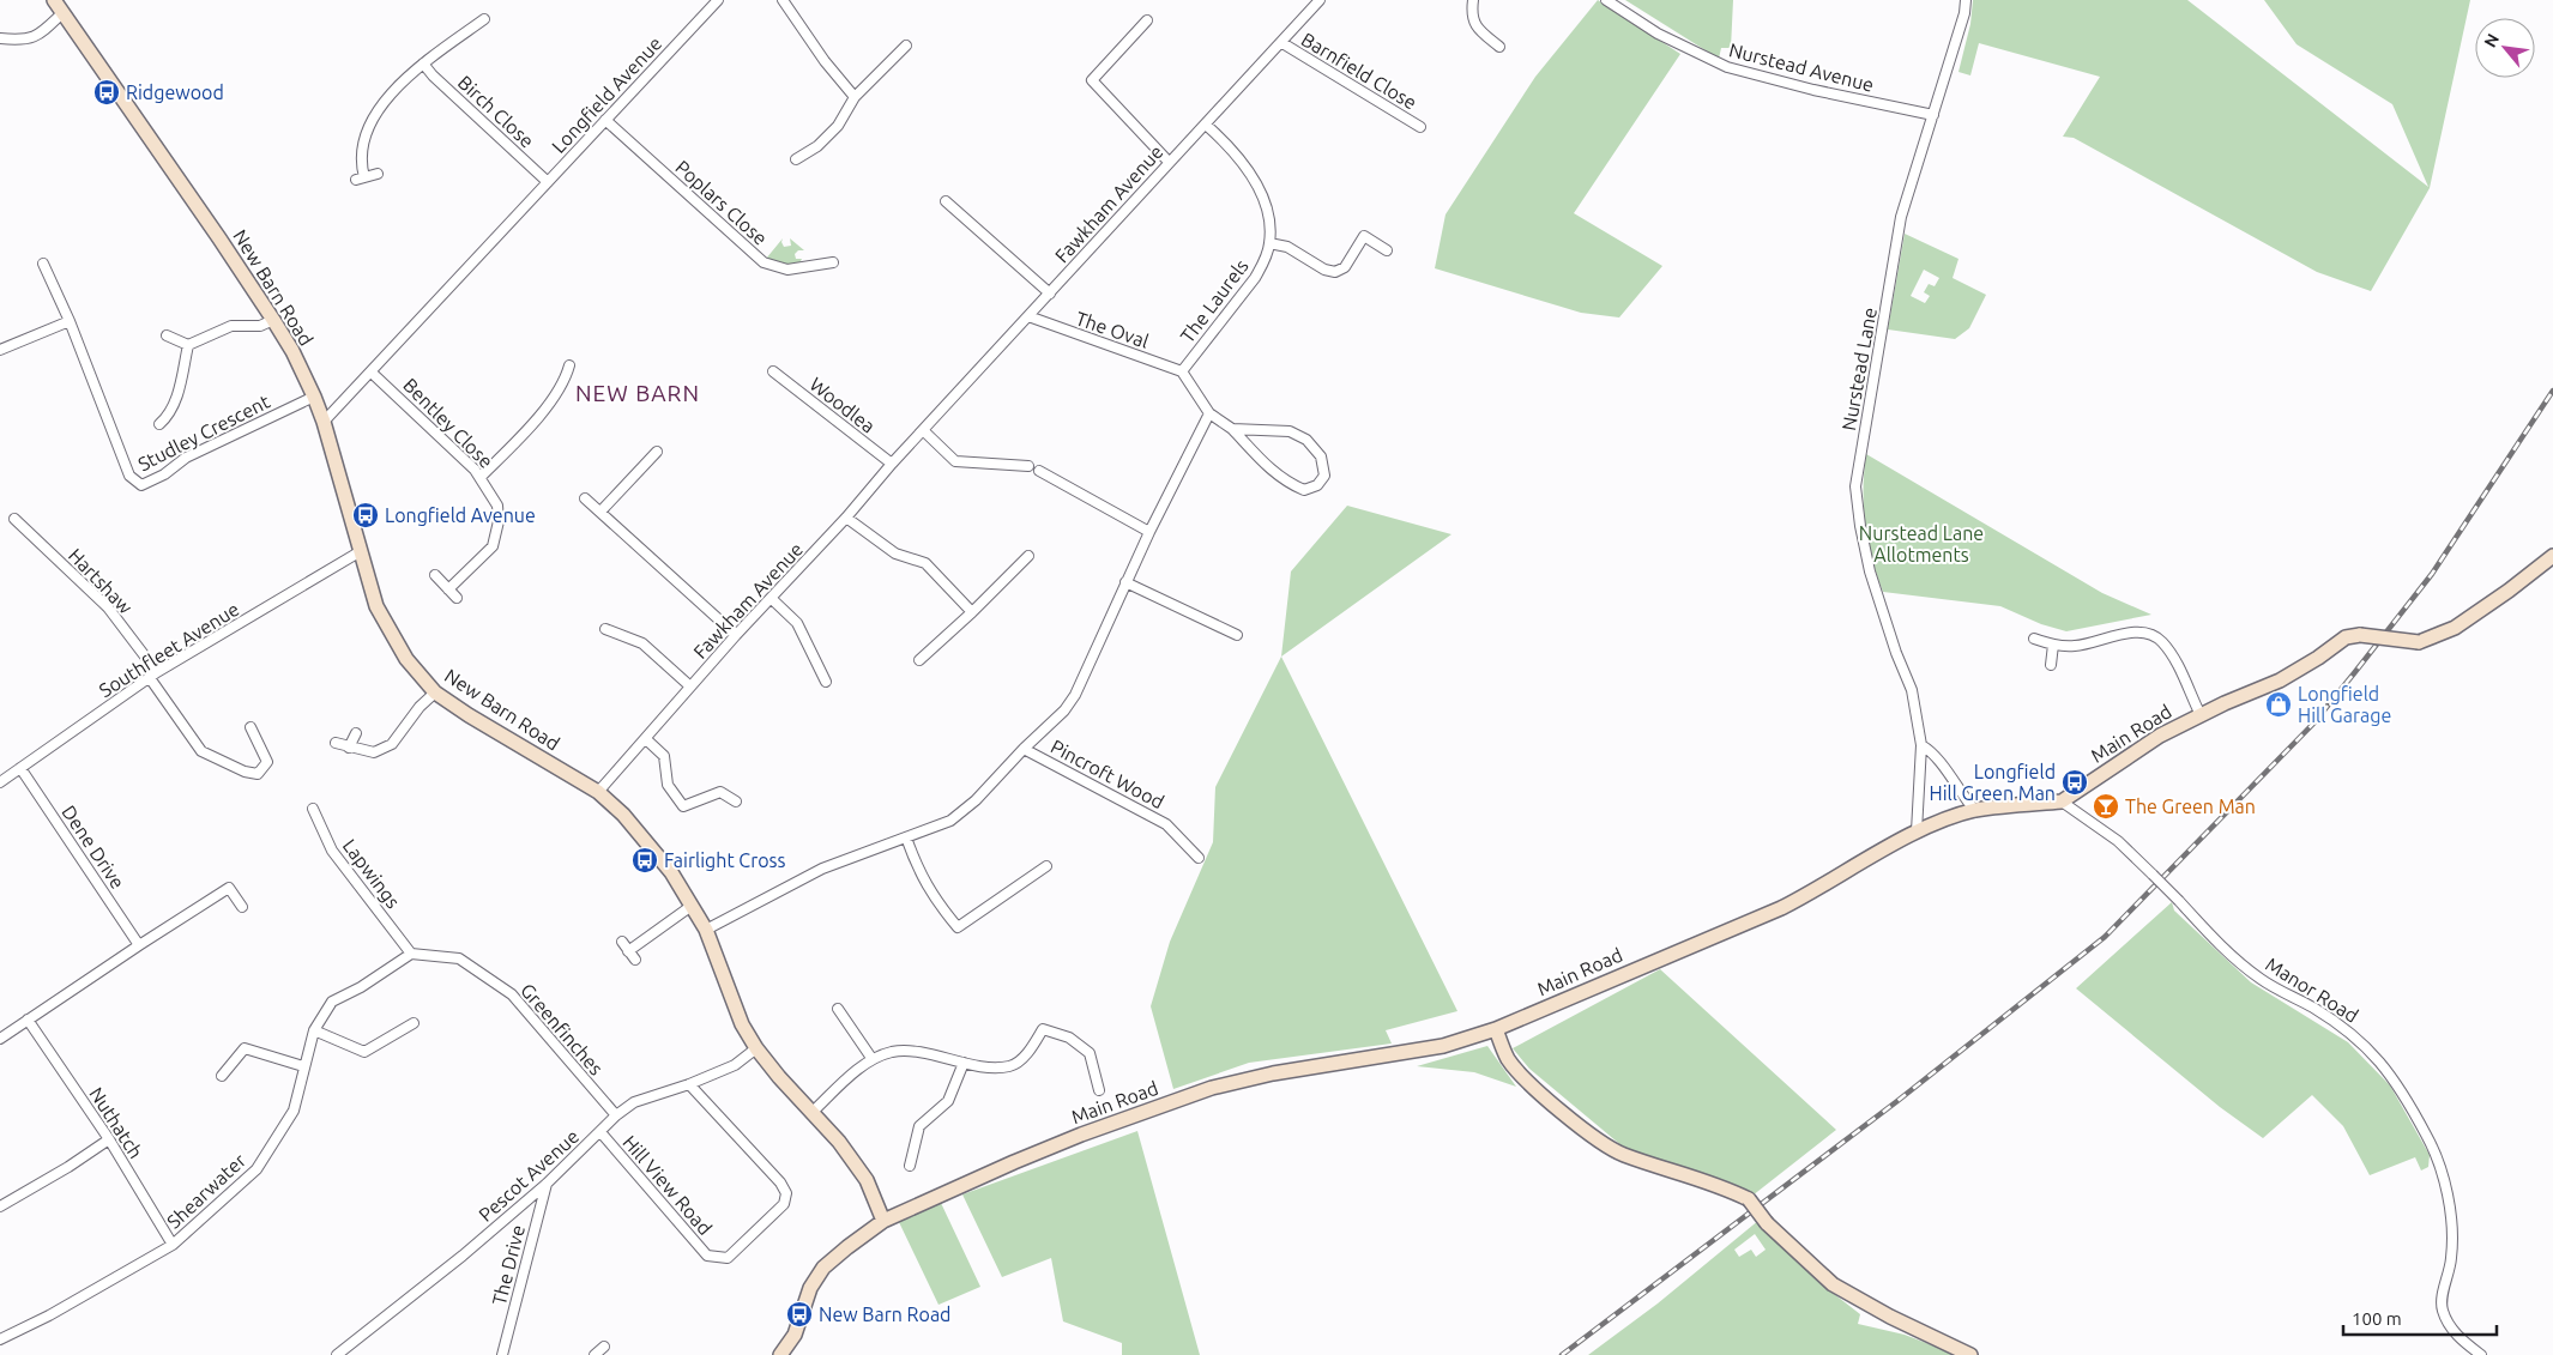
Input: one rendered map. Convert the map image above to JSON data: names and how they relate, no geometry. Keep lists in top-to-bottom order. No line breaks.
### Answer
{"streets":{"street":["Nurstead Avenue","Barnfield Close","Longfield Avenue","Birch Close","Poplars Close","Fawkham Avenue","New Barn Road","The Laurels","The Oval","Nurstead Lane","Woodlea","Bentley Close","Studley Crescent","Hartshaw","Southfleet Avenue","Main Road","Pincroft Wood","Dene Drive","Lapwings","Manor Road","Greenfinches","Nuthatch","Pescot Avenue","Hill View Road","Shearwater","The Drive"]},"crossings":[["Nurstead Avenue","Nurstead Lane"],["Barnfield Close","Fawkham Avenue"],["Longfield Avenue","Birch Close"],["Longfield Avenue","Poplars Close"],["Longfield Avenue","New Barn Road"],["Longfield Avenue","Bentley Close"],["Fawkham Avenue","New Barn Road"],["Fawkham Avenue","The Laurels"],["Fawkham Avenue","The Oval"],["Fawkham Avenue","Woodlea"],["New Barn Road","Studley Crescent"],["New Barn Road","Southfleet Avenue"],["New Barn Road","Main Road"],["New Barn Road","Pescot Avenue"],["The Laurels","The Oval"],["Nurstead Lane","Main Road"],["Hartshaw","Southfleet Avenue"],["Southfleet Avenue","Dene Drive"],["Main Road","Manor Road"],["Lapwings","Greenfinches"],["Lapwings","Shearwater"],["Greenfinches","Pescot Avenue"],["Greenfinches","Shearwater"],["Nuthatch","Shearwater"],["Pescot Avenue","Hill View Road"],["Pescot Avenue","The Drive"]],"districts":["NEW BARN"],"parks":["Nurstead Lane Allotments"],"places":{"bus stop":["Ridgewood","Longfield Avenue","Longfield Hill Green Man","Fairlight Cross","New Barn Road"],"shop":["Longfield Hill Garage"],"bar":["The Green Man"]},"scale_bar":"100 m","north":"top left"}
